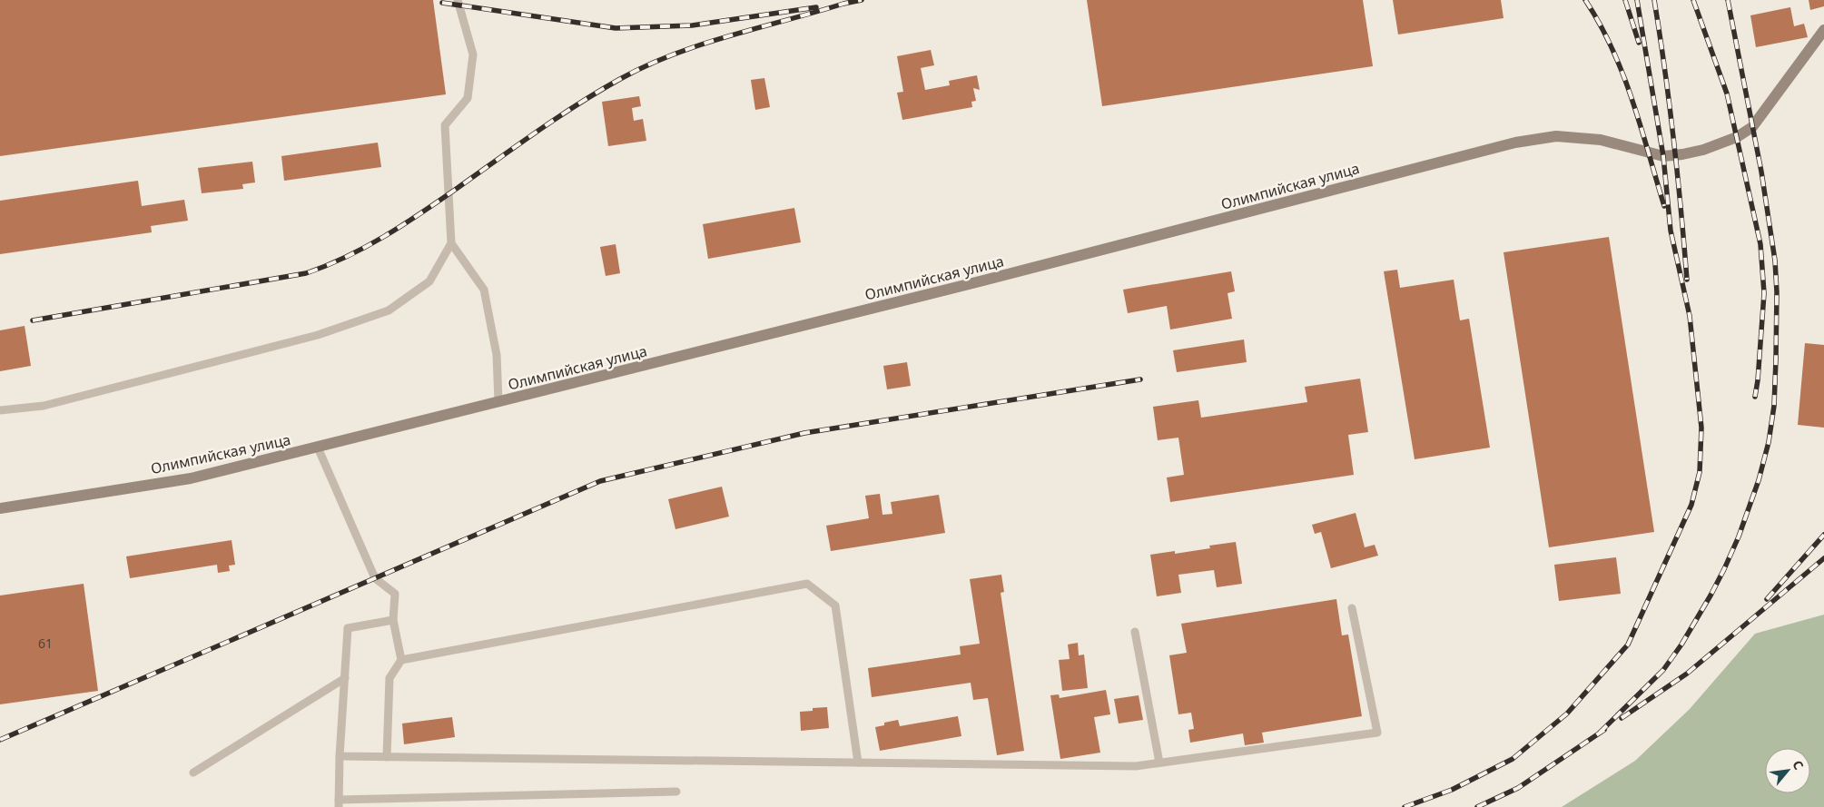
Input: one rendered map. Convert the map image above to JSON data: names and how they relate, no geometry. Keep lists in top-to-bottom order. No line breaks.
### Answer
{"streets":{"street":["Олимпийская улица"]},"house_numbers":["61"],"north":"top right"}
